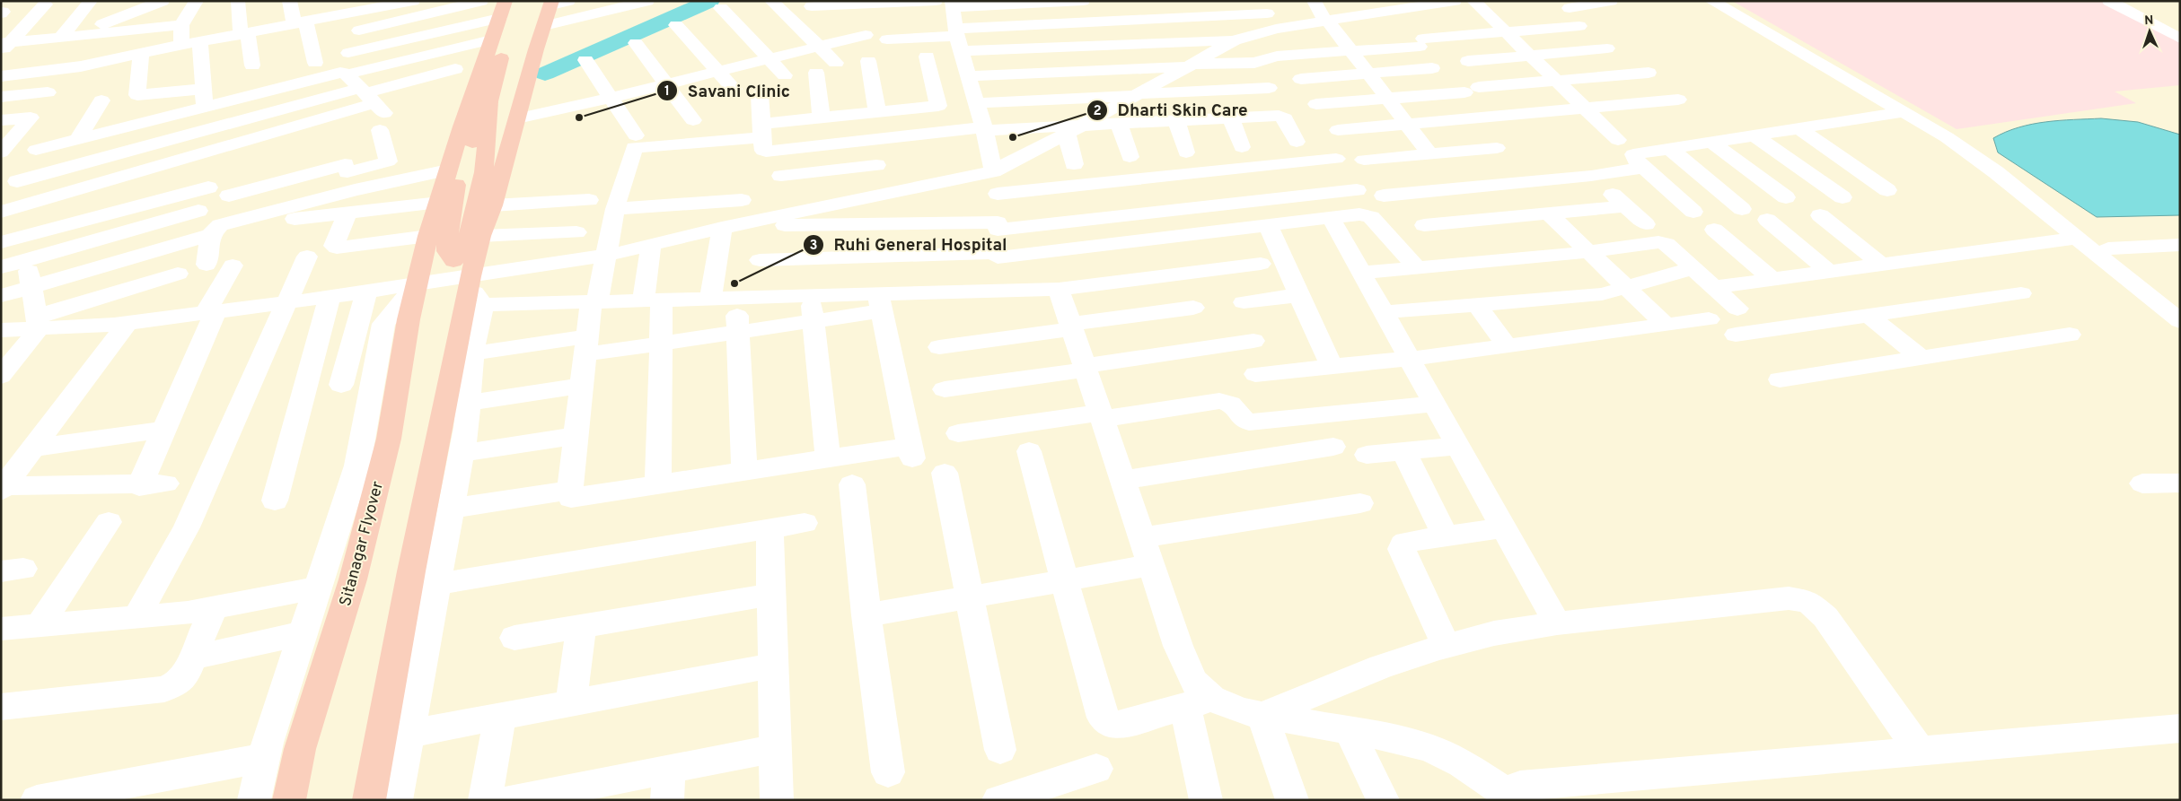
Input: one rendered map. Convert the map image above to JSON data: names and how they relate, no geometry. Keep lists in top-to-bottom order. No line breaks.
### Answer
{"streets":{"main road":["Sitanagar Flyover"]},"places":["Savani Clinic","Dharti Skin Care","Ruhi General Hospital"],"north":"top"}
